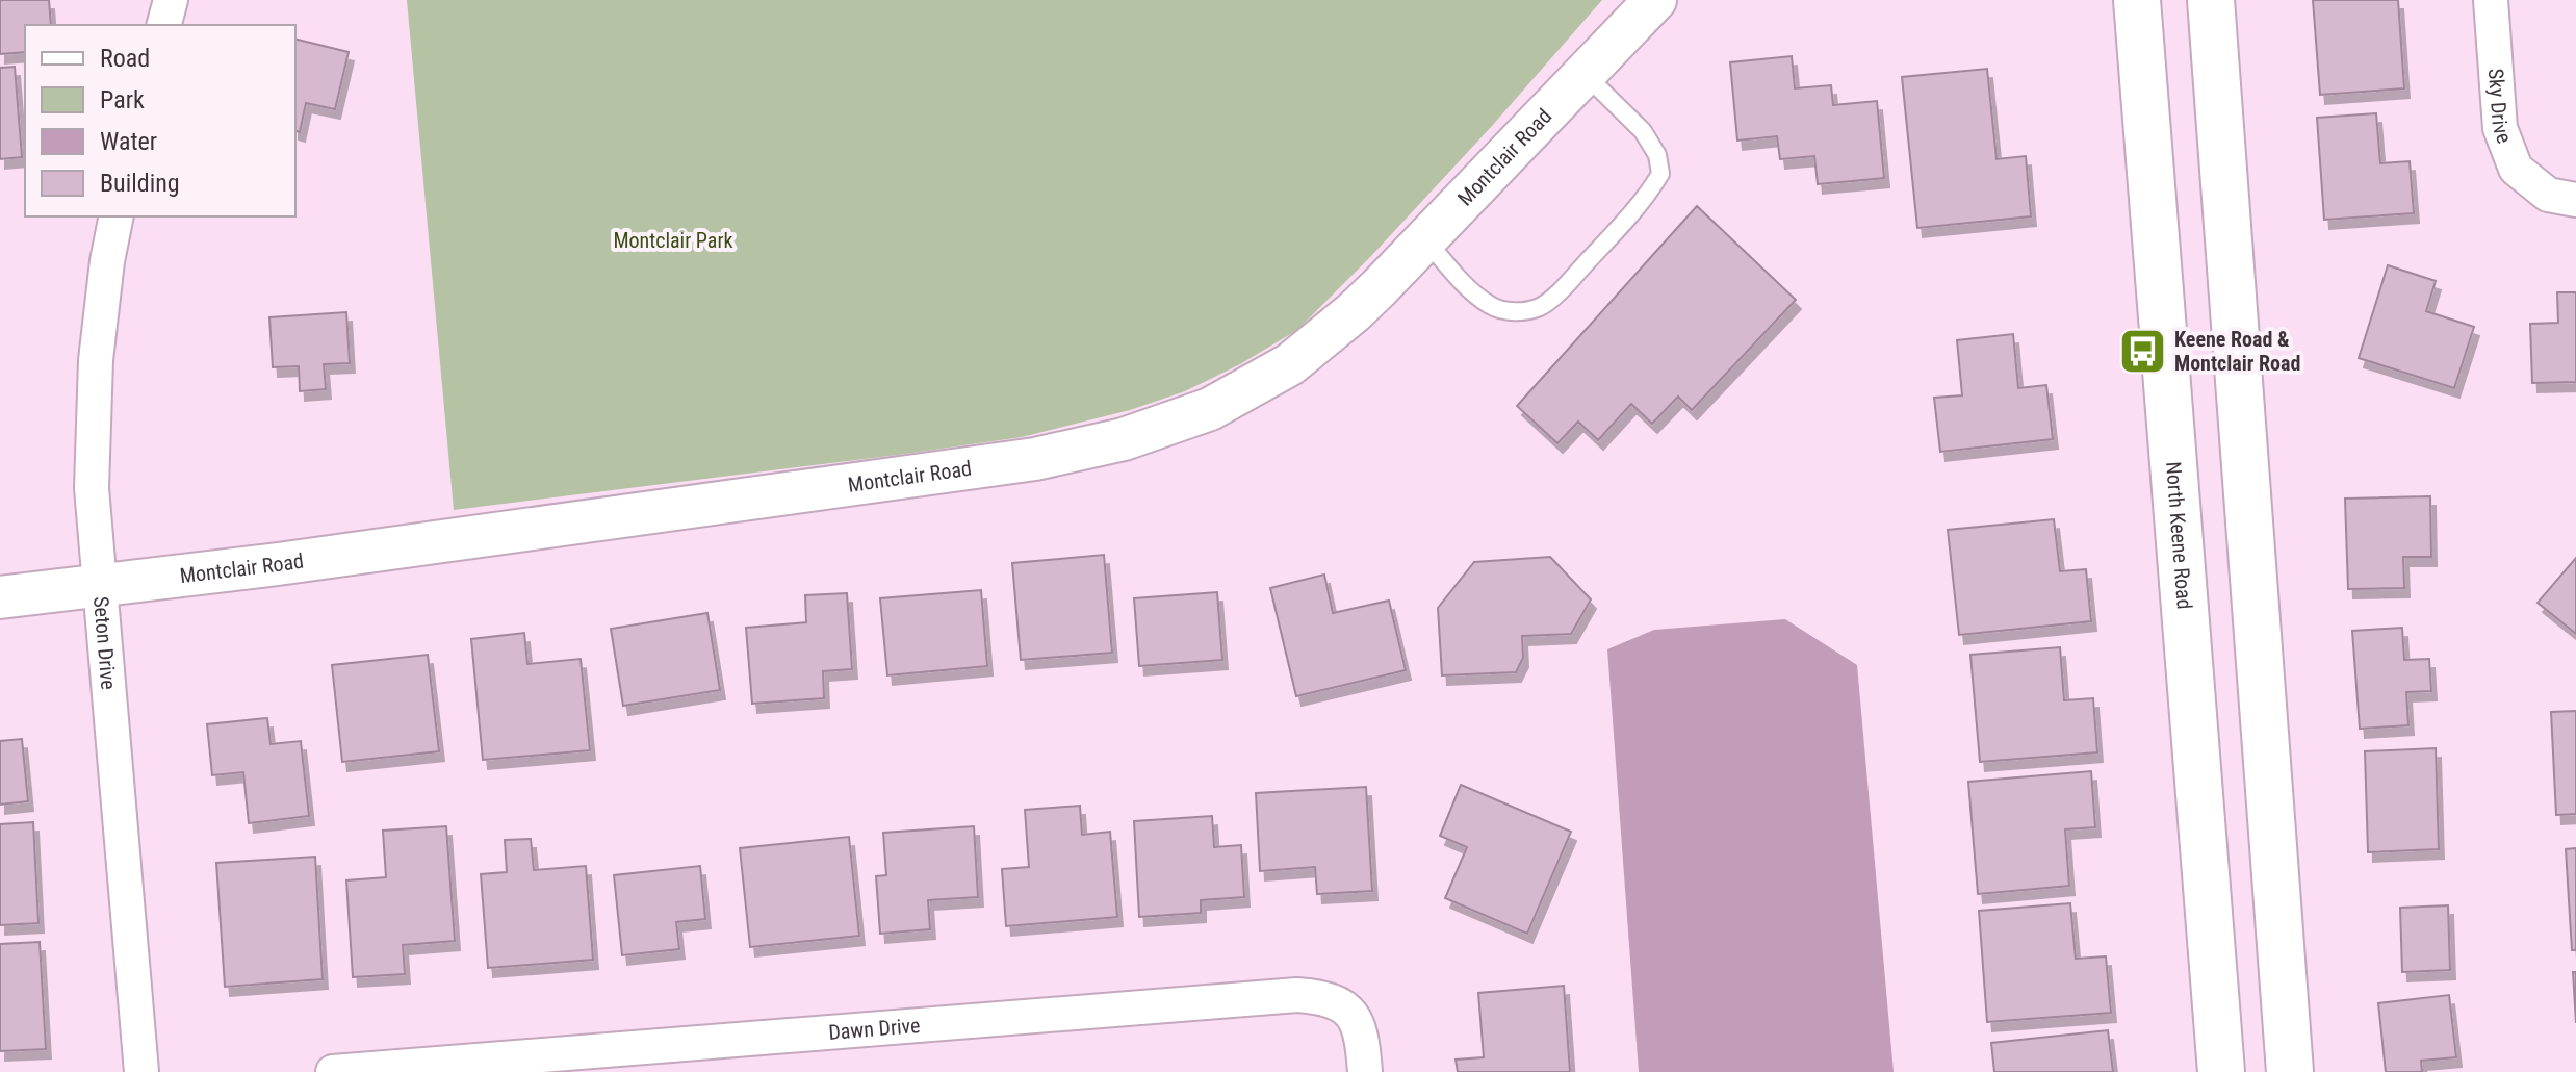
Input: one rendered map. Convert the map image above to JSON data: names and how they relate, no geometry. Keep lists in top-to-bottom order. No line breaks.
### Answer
{"streets":{"main road":["North Keene Road"],"street":["Sky Drive","Montclair Road","Seton Drive","Dawn Drive"]},"crossings":[["Montclair Road","Seton Drive"]],"parks":["Montclair Park"],"places":{"bus stop":["Keene Road & Montclair Road"]},"legend":["Road","Park","Water","Building"]}
